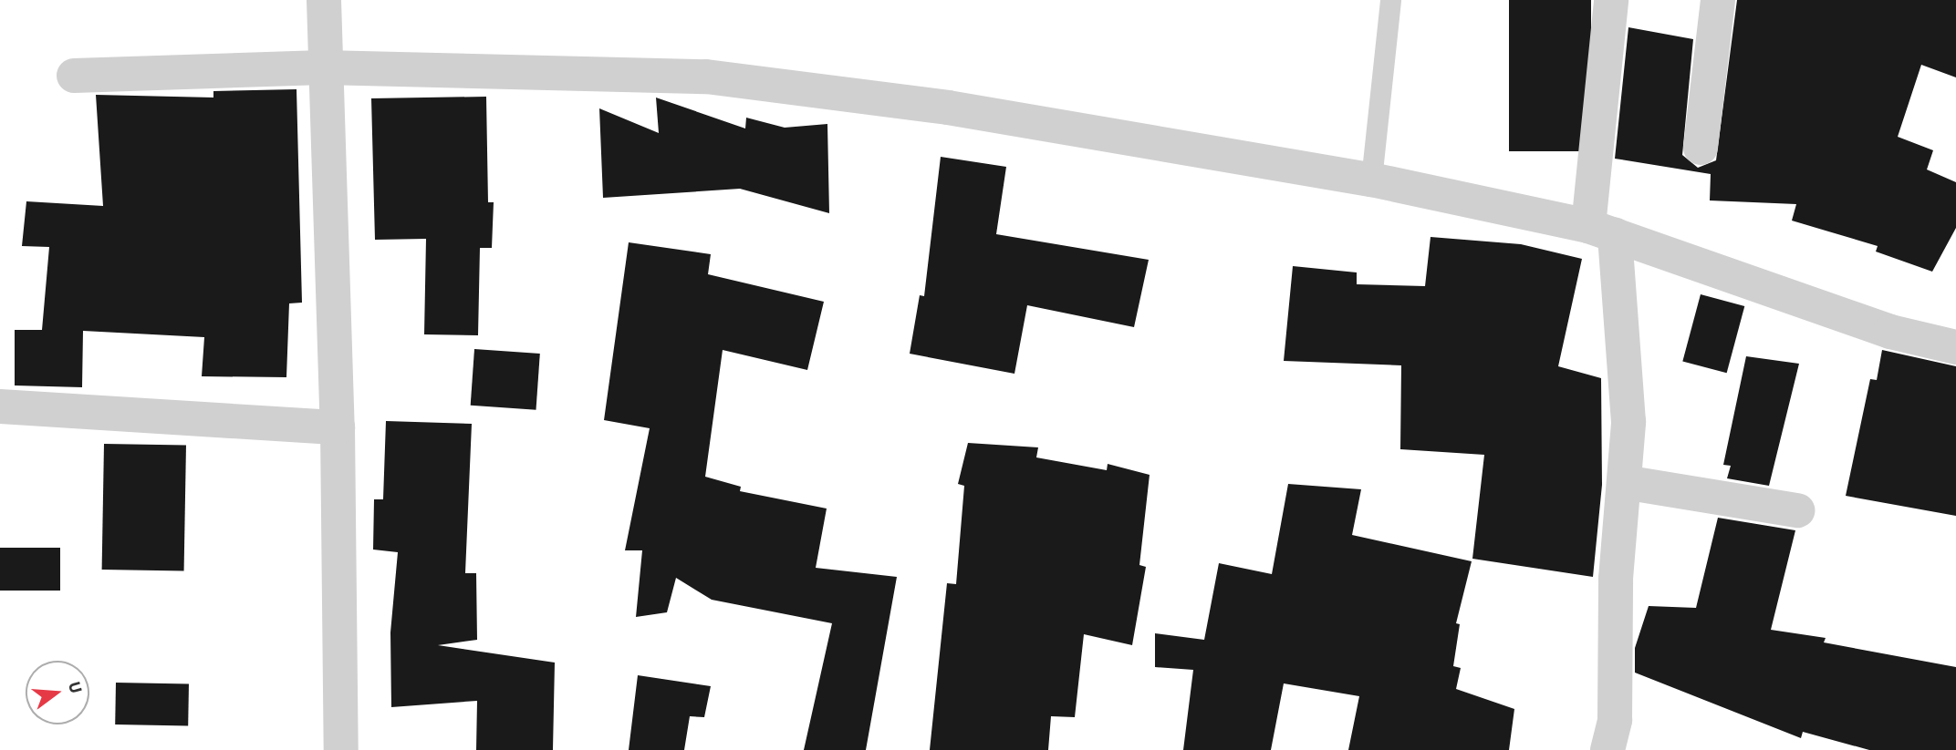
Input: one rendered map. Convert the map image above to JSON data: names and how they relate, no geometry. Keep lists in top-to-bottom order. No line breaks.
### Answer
{"north":"right"}
